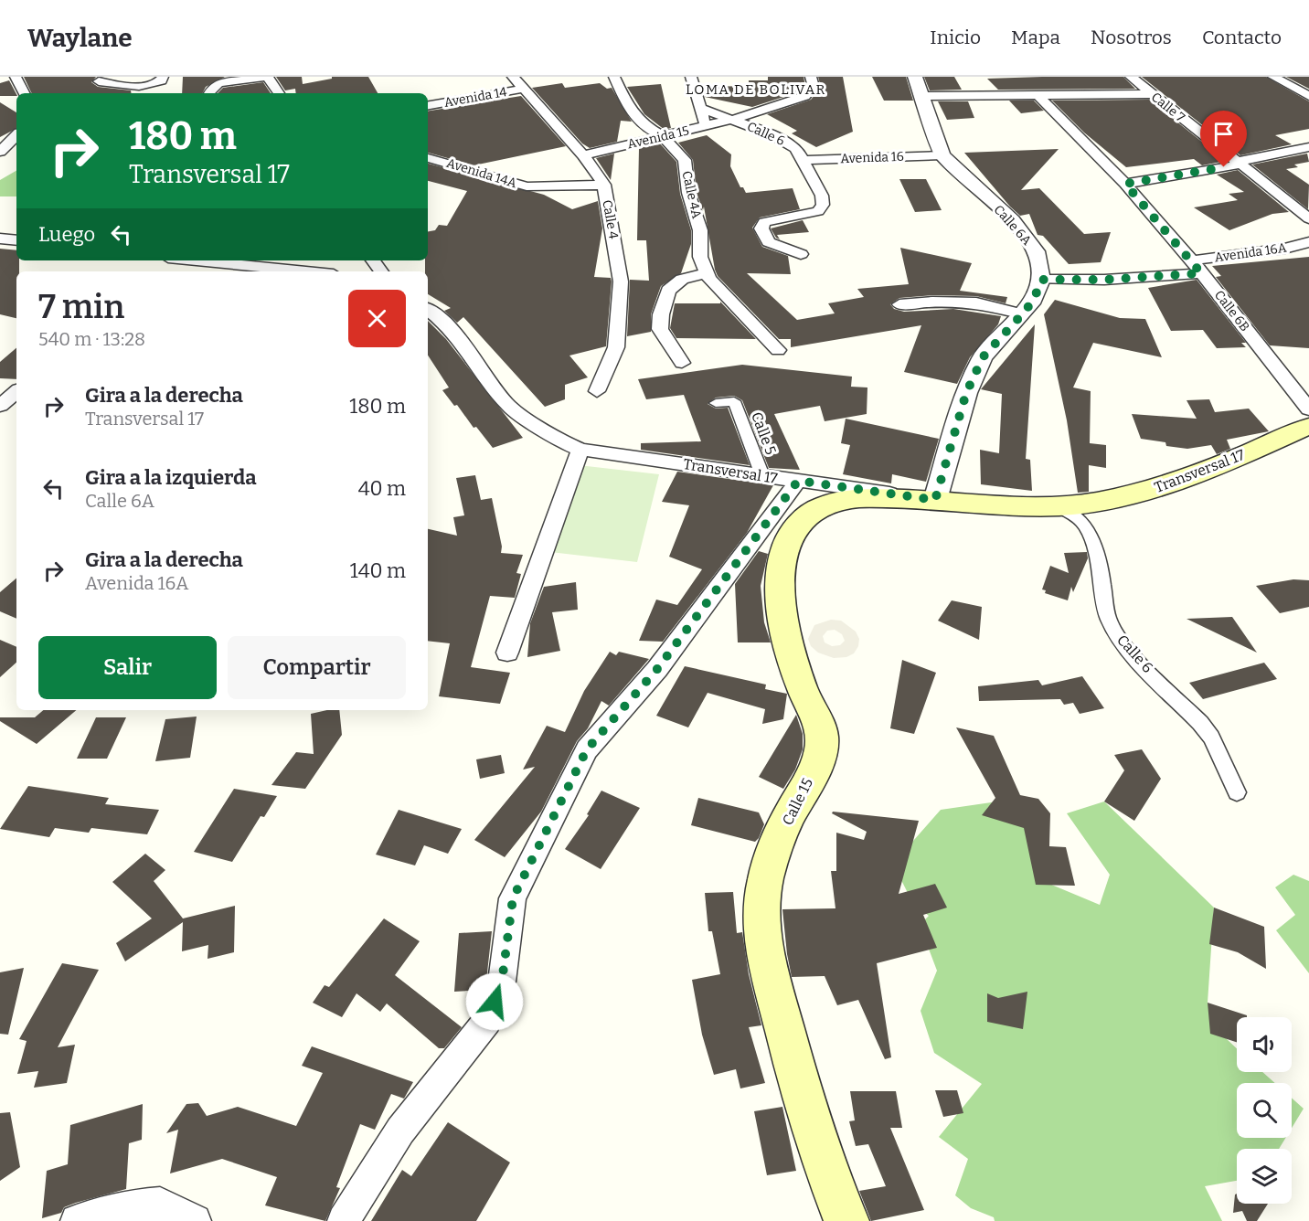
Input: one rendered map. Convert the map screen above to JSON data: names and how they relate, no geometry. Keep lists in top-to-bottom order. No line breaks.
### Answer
{"streets":{"main road":["Transversal 17","Calle 15"],"street":["Avenida 14","Calle 7","Calle 6","Avenida 15","Avenida 16","Avenida 14A","Calle 4A","Calle 4","Calle 6A","Avenida 16A","Calle 6B","Calle 5"]},"crossings":[["Avenida 14","Calle 4"],["Calle 6","Avenida 15"],["Calle 6","Avenida 16"],["Calle 6","Transversal 17"],["Avenida 15","Calle 4A"],["Avenida 15","Calle 4"],["Avenida 16","Calle 6A"],["Avenida 14A","Calle 4"],["Calle 6A","Avenida 16A"],["Avenida 16A","Calle 6B"],["Calle 5","Transversal 17"],["Transversal 17","Calle 15"]],"districts":["LOMA DE BOLIVAR"],"page":{"header":"Waylane","nav":["Inicio","Mapa","Nosotros","Contacto"],"turn":["180 m","Transversal 17"],"then":"Luego","heading":["7 min","540 m · 13:28"],"list":[{"name":"Gira a la derecha","note":"Transversal 17","value":"180 m"},{"name":"Gira a la izquierda","note":"Calle 6A","value":"40 m"},{"name":"Gira a la derecha","note":"Avenida 16A","value":"140 m"}],"buttons":["Salir","Compartir"]}}
